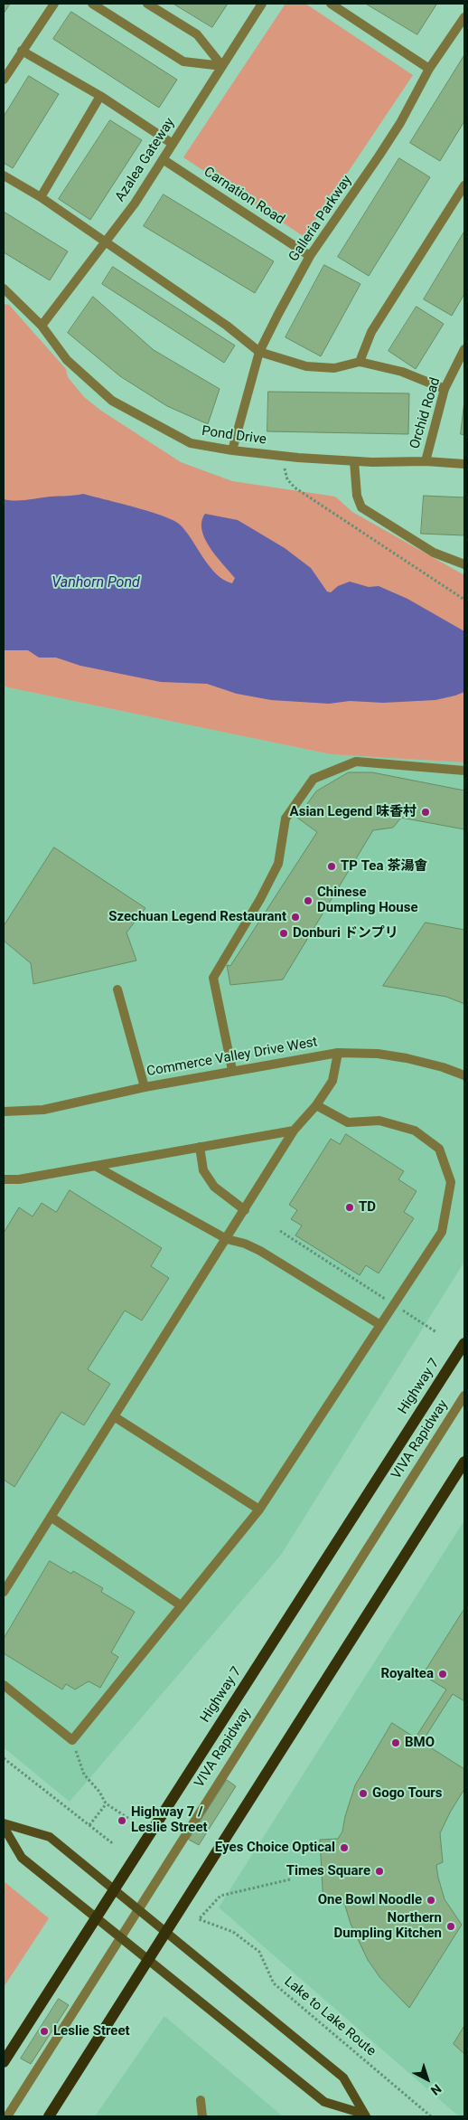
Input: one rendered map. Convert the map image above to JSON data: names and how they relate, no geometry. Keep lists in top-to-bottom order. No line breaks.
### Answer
{"streets":{"main road":["Highway 7"],"street":["Azalea Gateway","Carnation Road","Galleria Parkway","Orchid Road","Pond Drive","Commerce Valley Drive West","VIVA Rapidway"],"path":["Lake to Lake Route"]},"crossings":[["Azalea Gateway","Carnation Road"],["Azalea Gateway","Pond Drive"],["Carnation Road","Galleria Parkway"],["Galleria Parkway","Pond Drive"],["Orchid Road","Pond Drive"]],"water":["Vanhorn Pond"],"places":["Asian Legend 味香村","TP Tea 茶湯㑹","Chinese Dumpling House","Szechuan Legend Restaurant","Donburi ドンプリ","TD","Royaltea","BMO","Gogo Tours","Highway 7 / Leslie Street","Eyes Choice Optical","Times Square","One Bowl Noodle","Northern Dumpling Kitchen","Leslie Street"],"north":"bottom right"}
